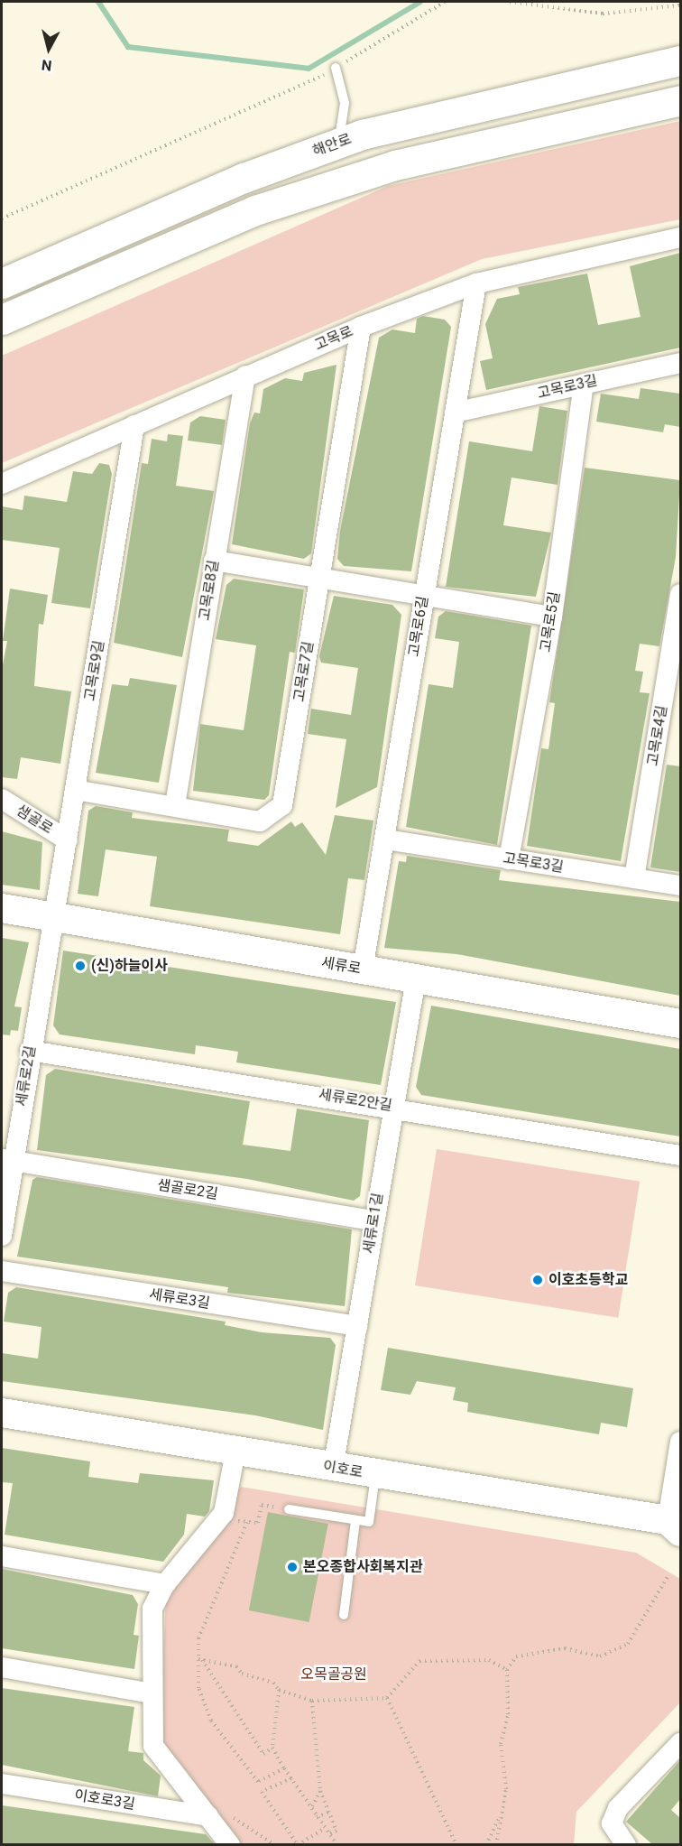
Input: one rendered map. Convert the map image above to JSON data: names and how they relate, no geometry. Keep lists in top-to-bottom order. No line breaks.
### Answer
{"streets":{"main road":["해안로"],"street":["고목로","고목로3길","고목로8길","고목로5길","고목로6길","고목로9길","고목로7길","고목로4길","샘골로","세류로","세류로2길","세류로2안길","샘골로2길","세류로1길","세류로3길","이호로","이호로3길"]},"crossings":[["고목로","고목로8길"],["고목로","고목로6길"],["고목로","고목로9길"],["고목로","고목로7길"],["고목로3길","고목로5길"],["고목로3길","고목로6길"],["고목로3길","고목로4길"],["고목로8길","고목로7길"],["고목로6길","세류로"],["고목로9길","고목로7길"],["고목로9길","샘골로"],["고목로9길","세류로"],["고목로9길","세류로2길"],["세류로","세류로2길"],["세류로","세류로1길"],["세류로2길","세류로2안길"],["세류로2길","샘골로2길"],["세류로2안길","세류로1길"],["샘골로2길","세류로1길"],["세류로1길","세류로3길"],["세류로1길","이호로"]],"parks":["오목골공원"],"places":["(신)하늘이사","이호초등학교","본오종합사회복지관"],"north":"bottom"}
